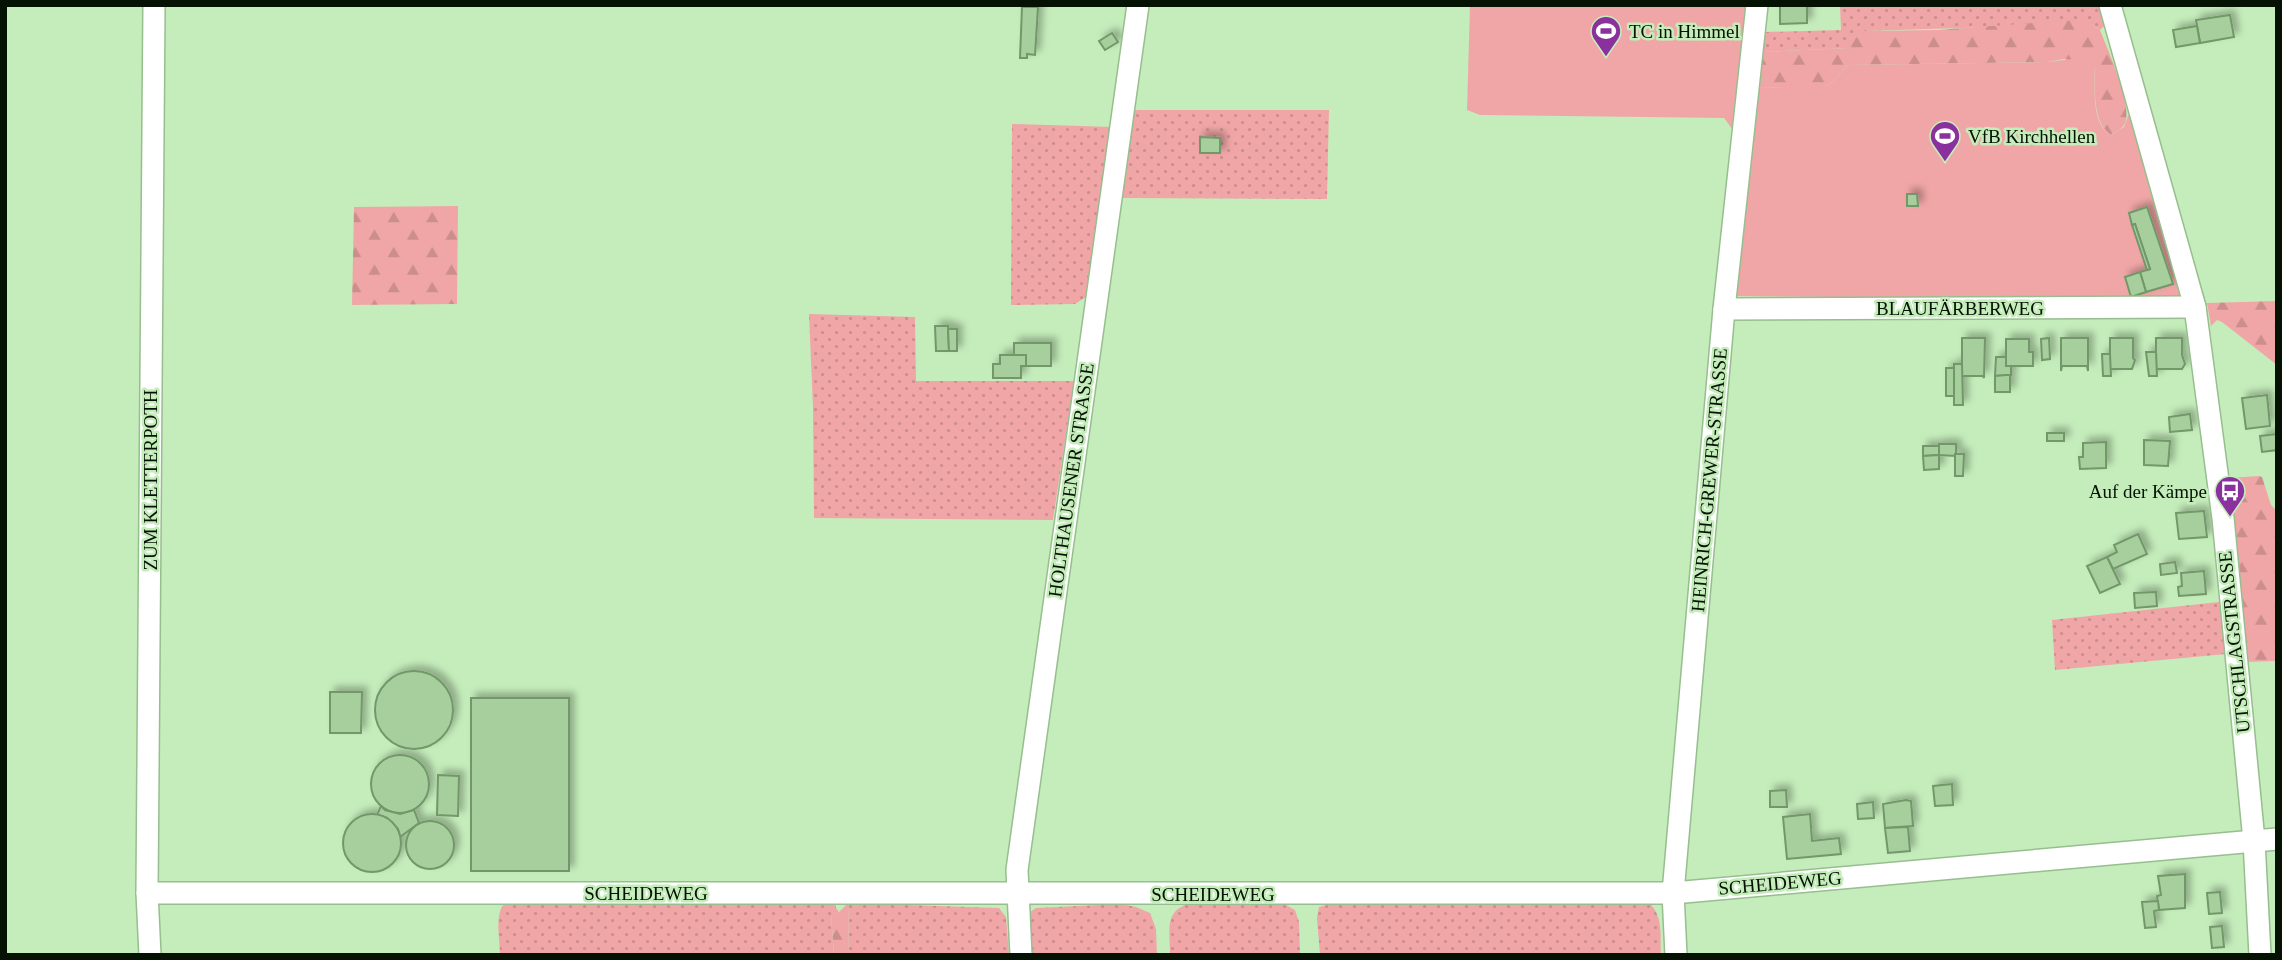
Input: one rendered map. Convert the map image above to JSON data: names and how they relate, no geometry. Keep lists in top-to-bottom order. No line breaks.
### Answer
{"streets":{"street":["BLAUFÄRBERWEG","ZUM KLETTERPOTH","HOLTHAUSENER STRASSE","HEINRICH-GREWER-STRASSE","UTSCHLAGSTRASSE","SCHEIDEWEG"]},"crossings":[["BLAUFÄRBERWEG","HEINRICH-GREWER-STRASSE"],["BLAUFÄRBERWEG","UTSCHLAGSTRASSE"],["ZUM KLETTERPOTH","SCHEIDEWEG"],["HOLTHAUSENER STRASSE","SCHEIDEWEG"],["HEINRICH-GREWER-STRASSE","SCHEIDEWEG"],["UTSCHLAGSTRASSE","SCHEIDEWEG"]],"places":{"sports":["TC in Himmel","VfB Kirchhellen"],"bus stop":["Auf der Kämpe"]}}
